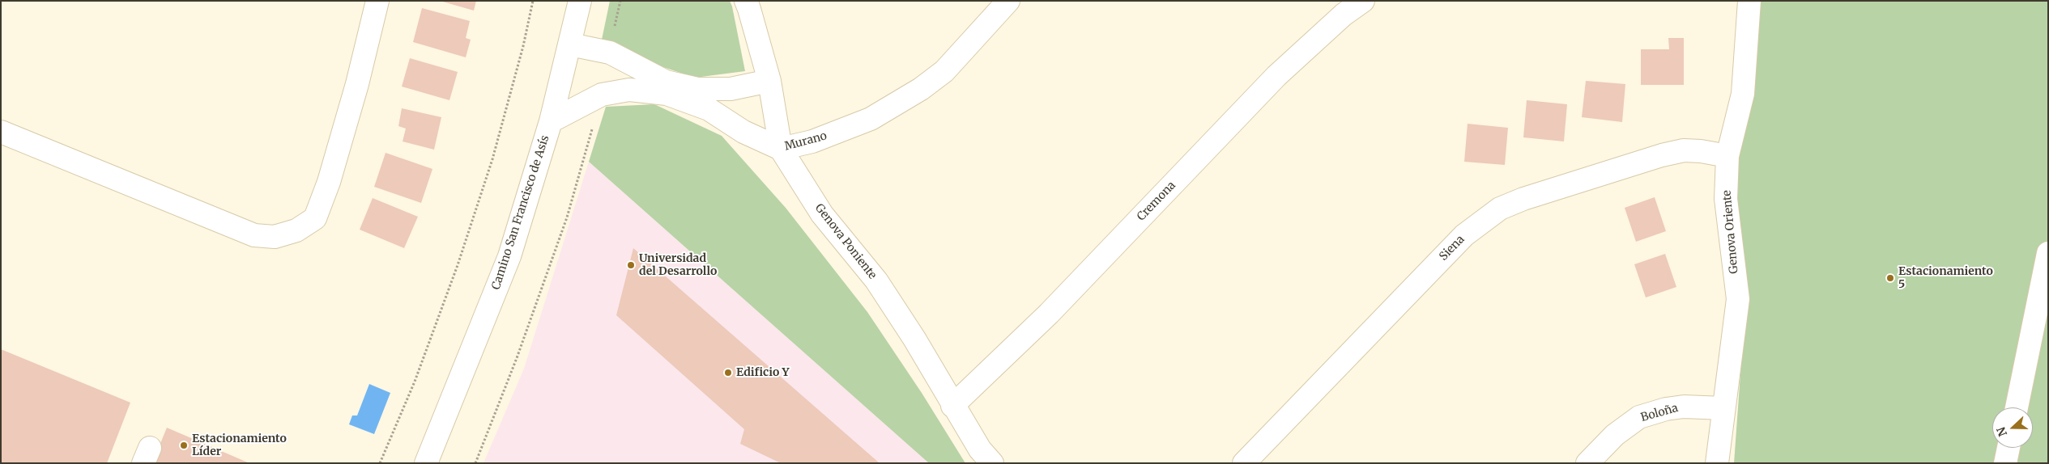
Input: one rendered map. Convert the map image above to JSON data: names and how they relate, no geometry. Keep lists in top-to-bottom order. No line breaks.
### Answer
{"streets":{"street":["Murano","Cremona","Camino San Francisco de Asís","Genova Oriente","Genova Poniente","Siena","Boloña"]},"crossings":[["Murano","Camino San Francisco de Asís"],["Murano","Genova Poniente"],["Cremona","Genova Poniente"],["Genova Oriente","Siena"],["Genova Oriente","Boloña"]],"places":["Universidad del Desarrollo","Estacionamiento 5","Edificio Y","Estacionamiento Líder"],"north":"left"}
